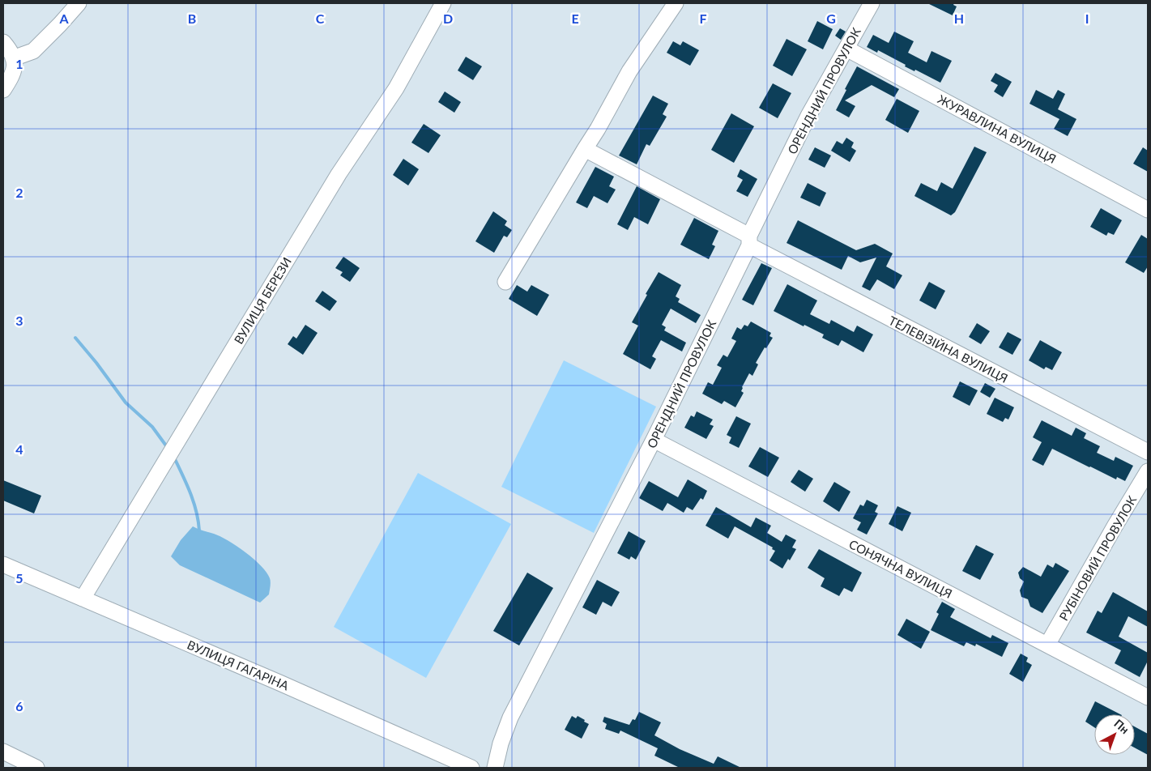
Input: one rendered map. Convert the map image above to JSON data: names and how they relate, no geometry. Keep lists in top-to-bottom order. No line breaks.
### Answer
{"streets":{"street":["ОРЕНДНИЙ ПРОВУЛОК","ЖУРАВЛИНА ВУЛИЦЯ","ВУЛИЦЯ БЕРЕЗИ","ТЕЛЕВІЗІЙНА ВУЛИЦЯ","РУБІНОВИЙ ПРОВУЛОК","СОНЯЧНА ВУЛИЦЯ","ВУЛИЦЯ ГАГАРІНА"]},"crossings":[["ОРЕНДНИЙ ПРОВУЛОК","ЖУРАВЛИНА ВУЛИЦЯ"],["ОРЕНДНИЙ ПРОВУЛОК","ТЕЛЕВІЗІЙНА ВУЛИЦЯ"],["ОРЕНДНИЙ ПРОВУЛОК","СОНЯЧНА ВУЛИЦЯ"],["ВУЛИЦЯ БЕРЕЗИ","ВУЛИЦЯ ГАГАРІНА"],["РУБІНОВИЙ ПРОВУЛОК","СОНЯЧНА ВУЛИЦЯ"]],"north":"top right","grid":{"columns":["A","B","C","D","E","F","G","H","I"],"rows":["1","2","3","4","5","6"]}}
